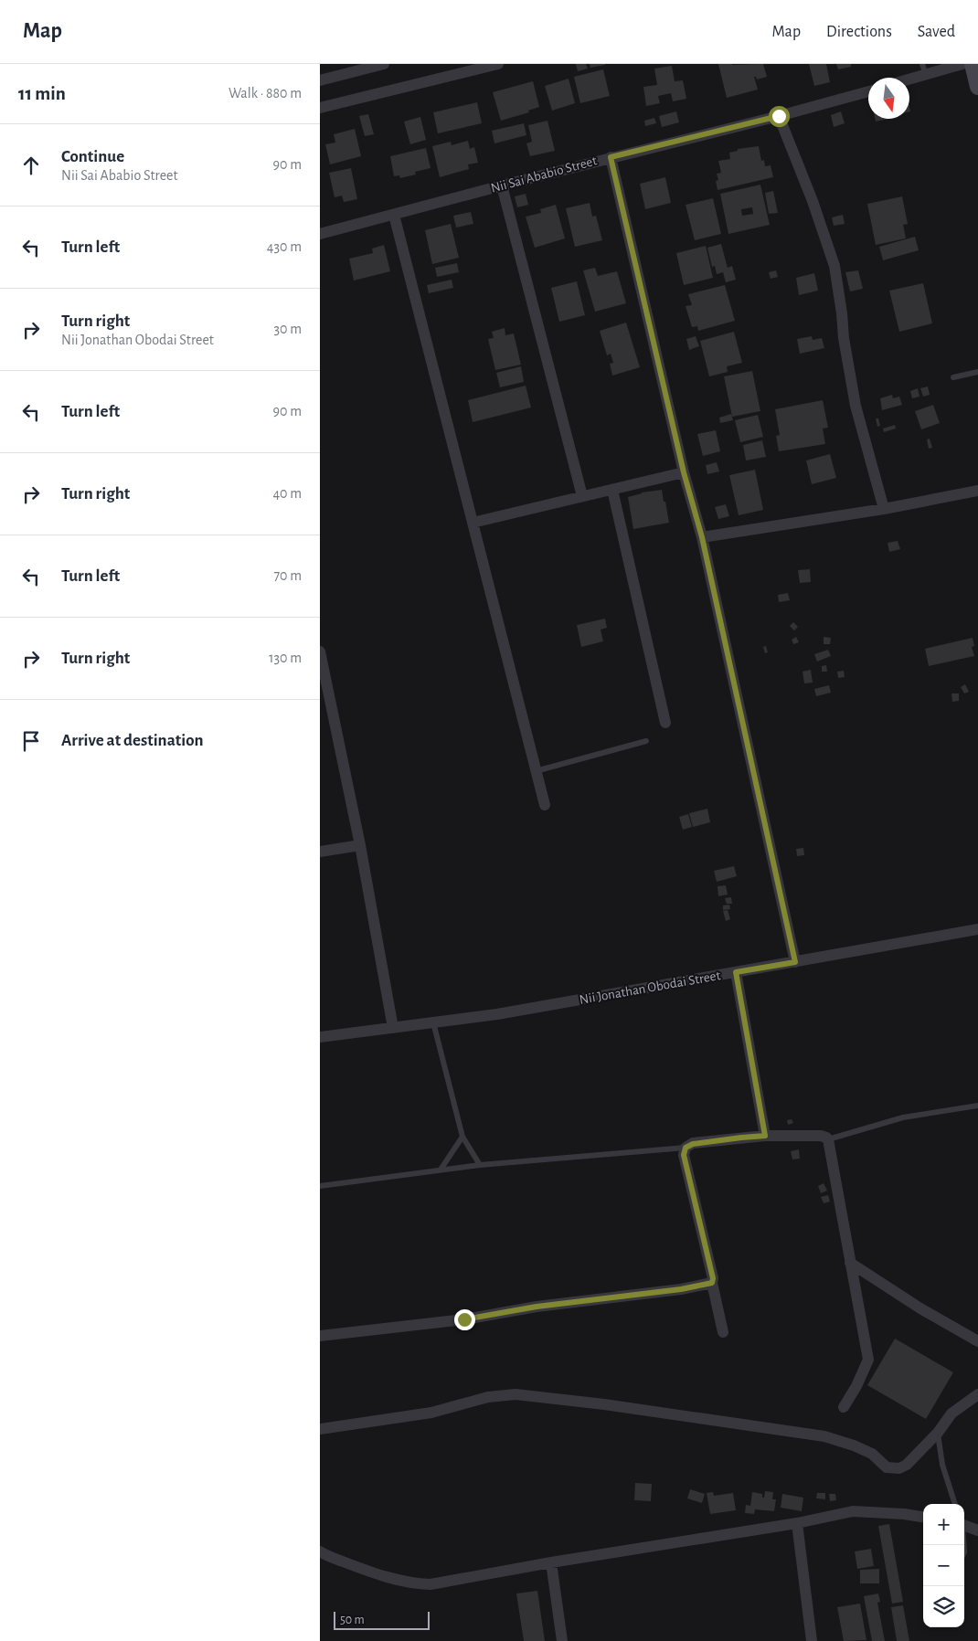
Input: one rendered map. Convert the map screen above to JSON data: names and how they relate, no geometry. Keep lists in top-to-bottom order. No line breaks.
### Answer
{"streets":{"street":["Nii Sai Ababio Street","Nii Jonathan Obodai Street"]},"scale_bar":"50 m","north":"bottom","page":{"header":"Map","nav":["Map","Directions","Saved"],"heading":["11 min","Walk · 880 m"],"list":[["Continue","Nii Sai Ababio Street","90 m"],["Turn left","430 m"],["Turn right","Nii Jonathan Obodai Street","30 m"],["Turn left","90 m"],["Turn right","40 m"],["Turn left","70 m"],["Turn right","130 m"],"Arrive at destination"],"map_buttons":["+","−"],"scale":"50 m"}}
